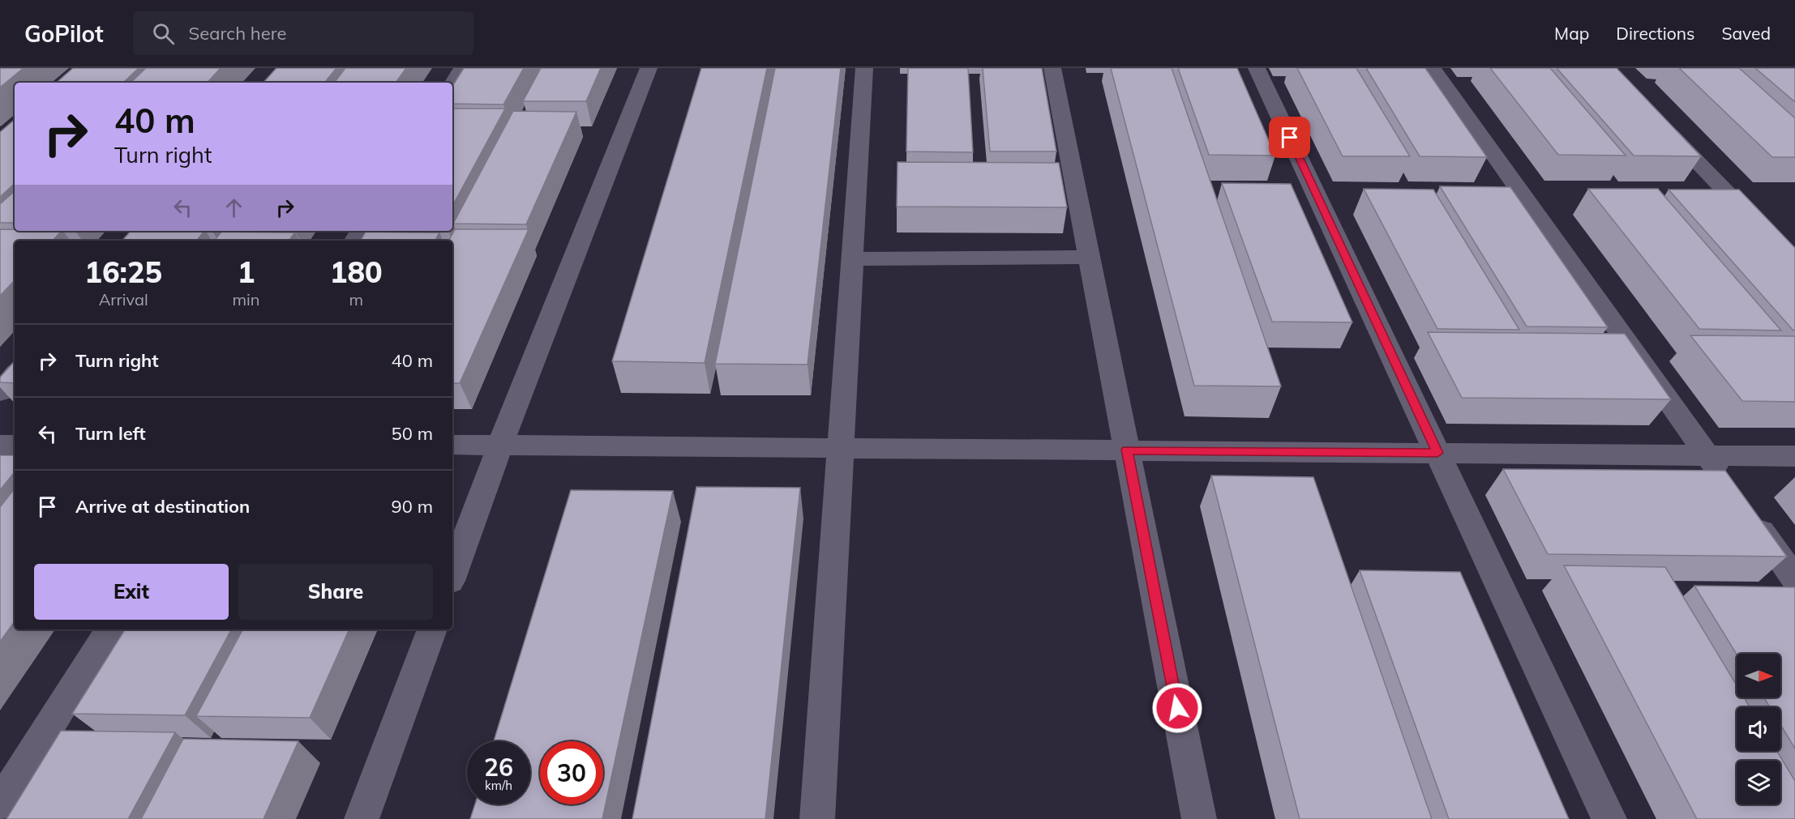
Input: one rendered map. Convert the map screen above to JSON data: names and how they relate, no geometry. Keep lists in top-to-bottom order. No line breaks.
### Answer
{"north":"right","page":{"header":"GoPilot","search":"Search here","nav":["Map","Directions","Saved"],"turn":["40 m","Turn right"],"eta":["16:25","Arrival","1","min","180","m"],"list":[{"name":"Turn right","value":"40 m"},{"name":"Turn left","value":"50 m"},{"name":"Arrive at destination","value":"90 m"}],"buttons":["Exit","Share"],"speed":"26 km/h","limit":"30"}}
